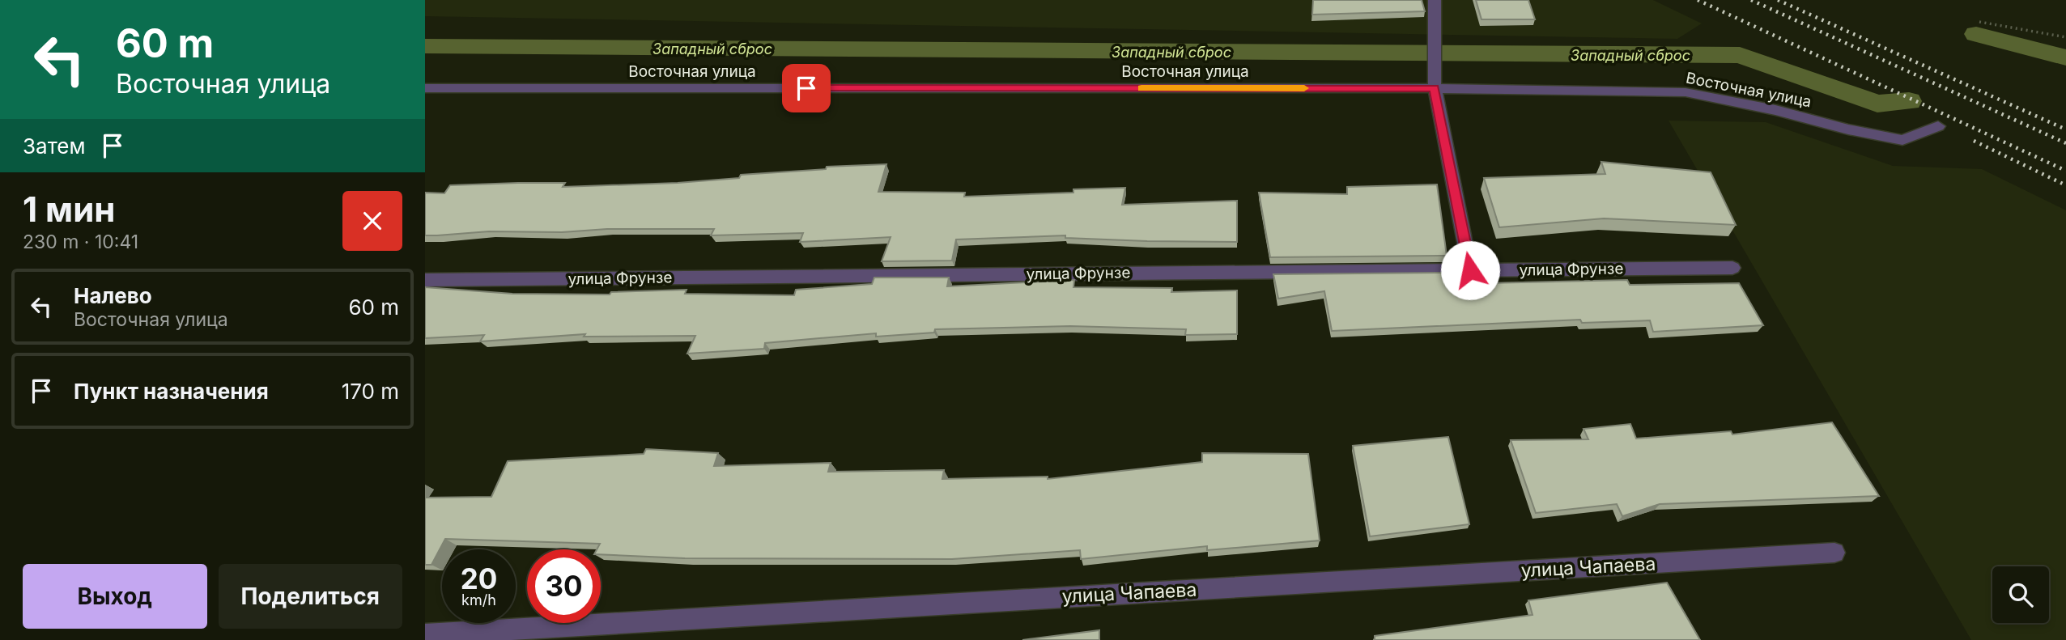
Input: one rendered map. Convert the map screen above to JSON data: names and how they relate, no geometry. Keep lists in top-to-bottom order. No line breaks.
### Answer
{"streets":{"street":["Восточная улица","улица Фрунзе","улица Чапаева"]},"water":["Западный сброс"],"page":{"turn":["60 m","Восточная улица"],"then":"Затем","heading":["1 мин","230 m · 10:41"],"list":[{"name":"Налево","note":"Восточная улица","value":"60 m"},{"name":"Пункт назначения","value":"170 m"}],"speed":"20 km/h","limit":"30","buttons":["Выход","Поделиться"]}}
